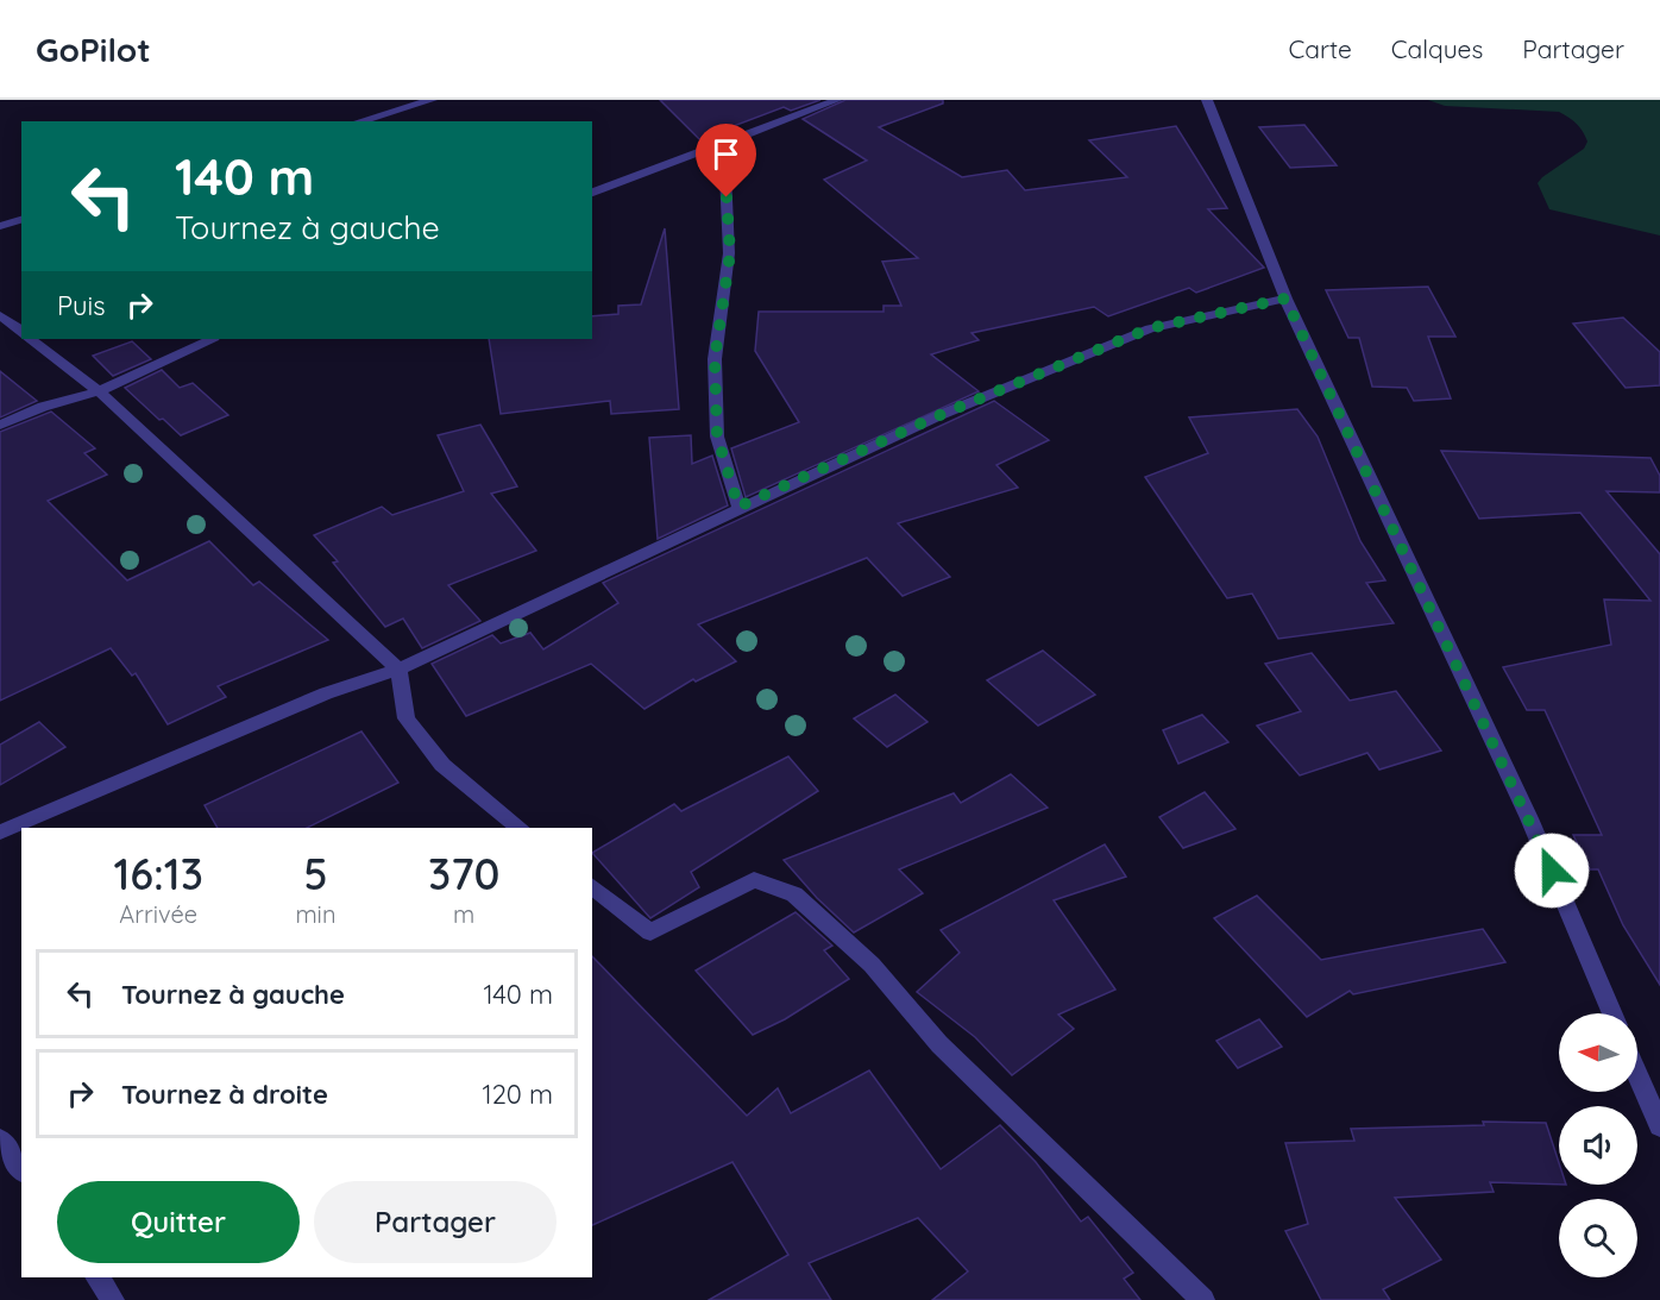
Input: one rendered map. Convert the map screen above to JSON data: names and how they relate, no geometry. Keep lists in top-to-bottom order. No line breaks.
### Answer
{"north":"left","page":{"header":"GoPilot","nav":["Carte","Calques","Partager"],"turn":["140 m","Tournez à gauche"],"then":"Puis","eta":["16:13","Arrivée","5","min","370","m"],"list":[{"name":"Tournez à gauche","value":"140 m"},{"name":"Tournez à droite","value":"120 m"}],"buttons":["Quitter","Partager"]}}
